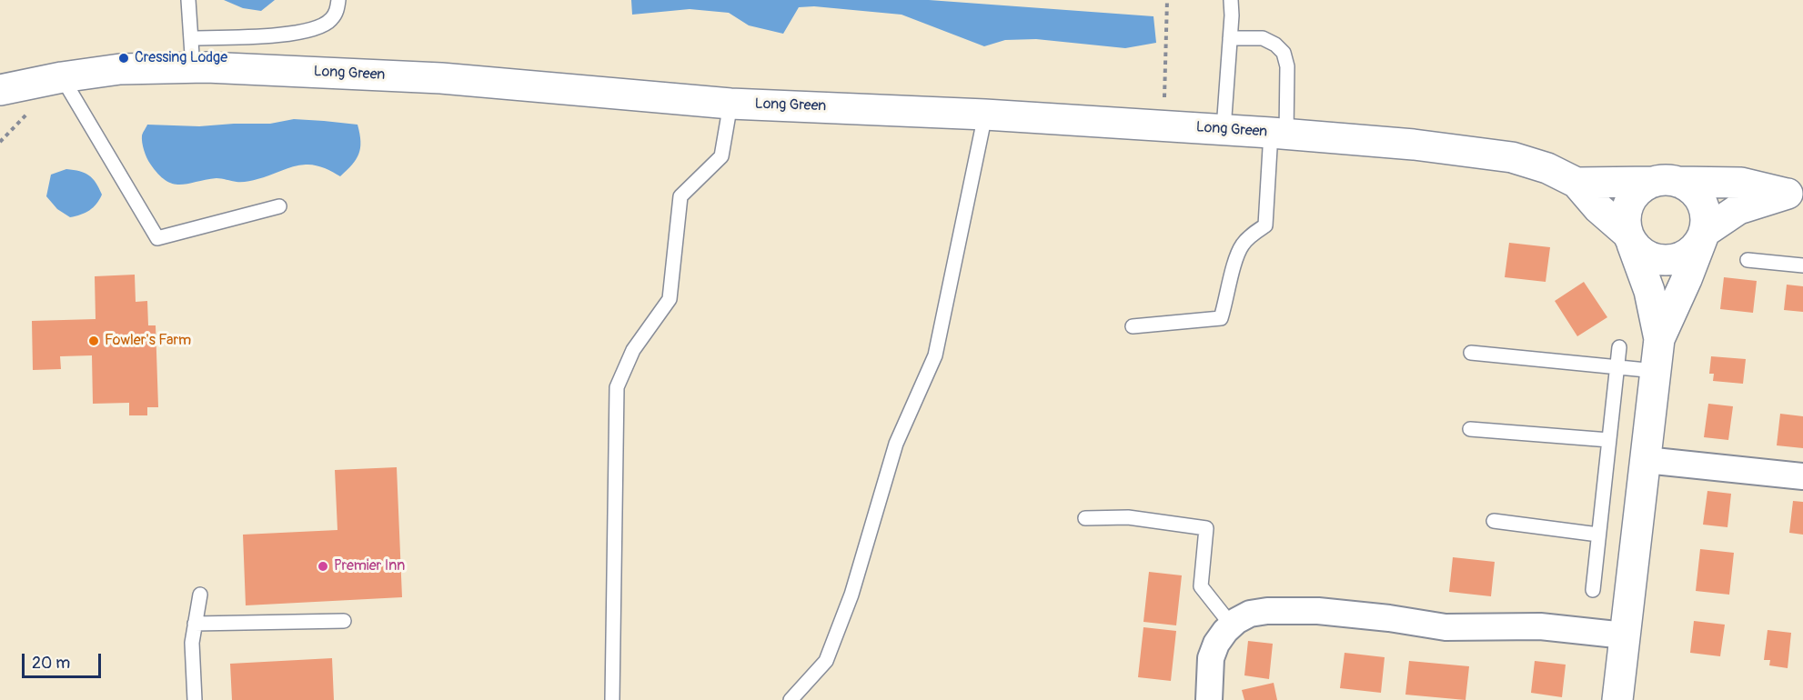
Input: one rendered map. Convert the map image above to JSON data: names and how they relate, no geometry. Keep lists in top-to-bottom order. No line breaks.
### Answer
{"streets":{"street":["Long Green"]},"places":["Cressing Lodge","Fowler's Farm","Premier Inn"],"scale_bar":"20 m"}
